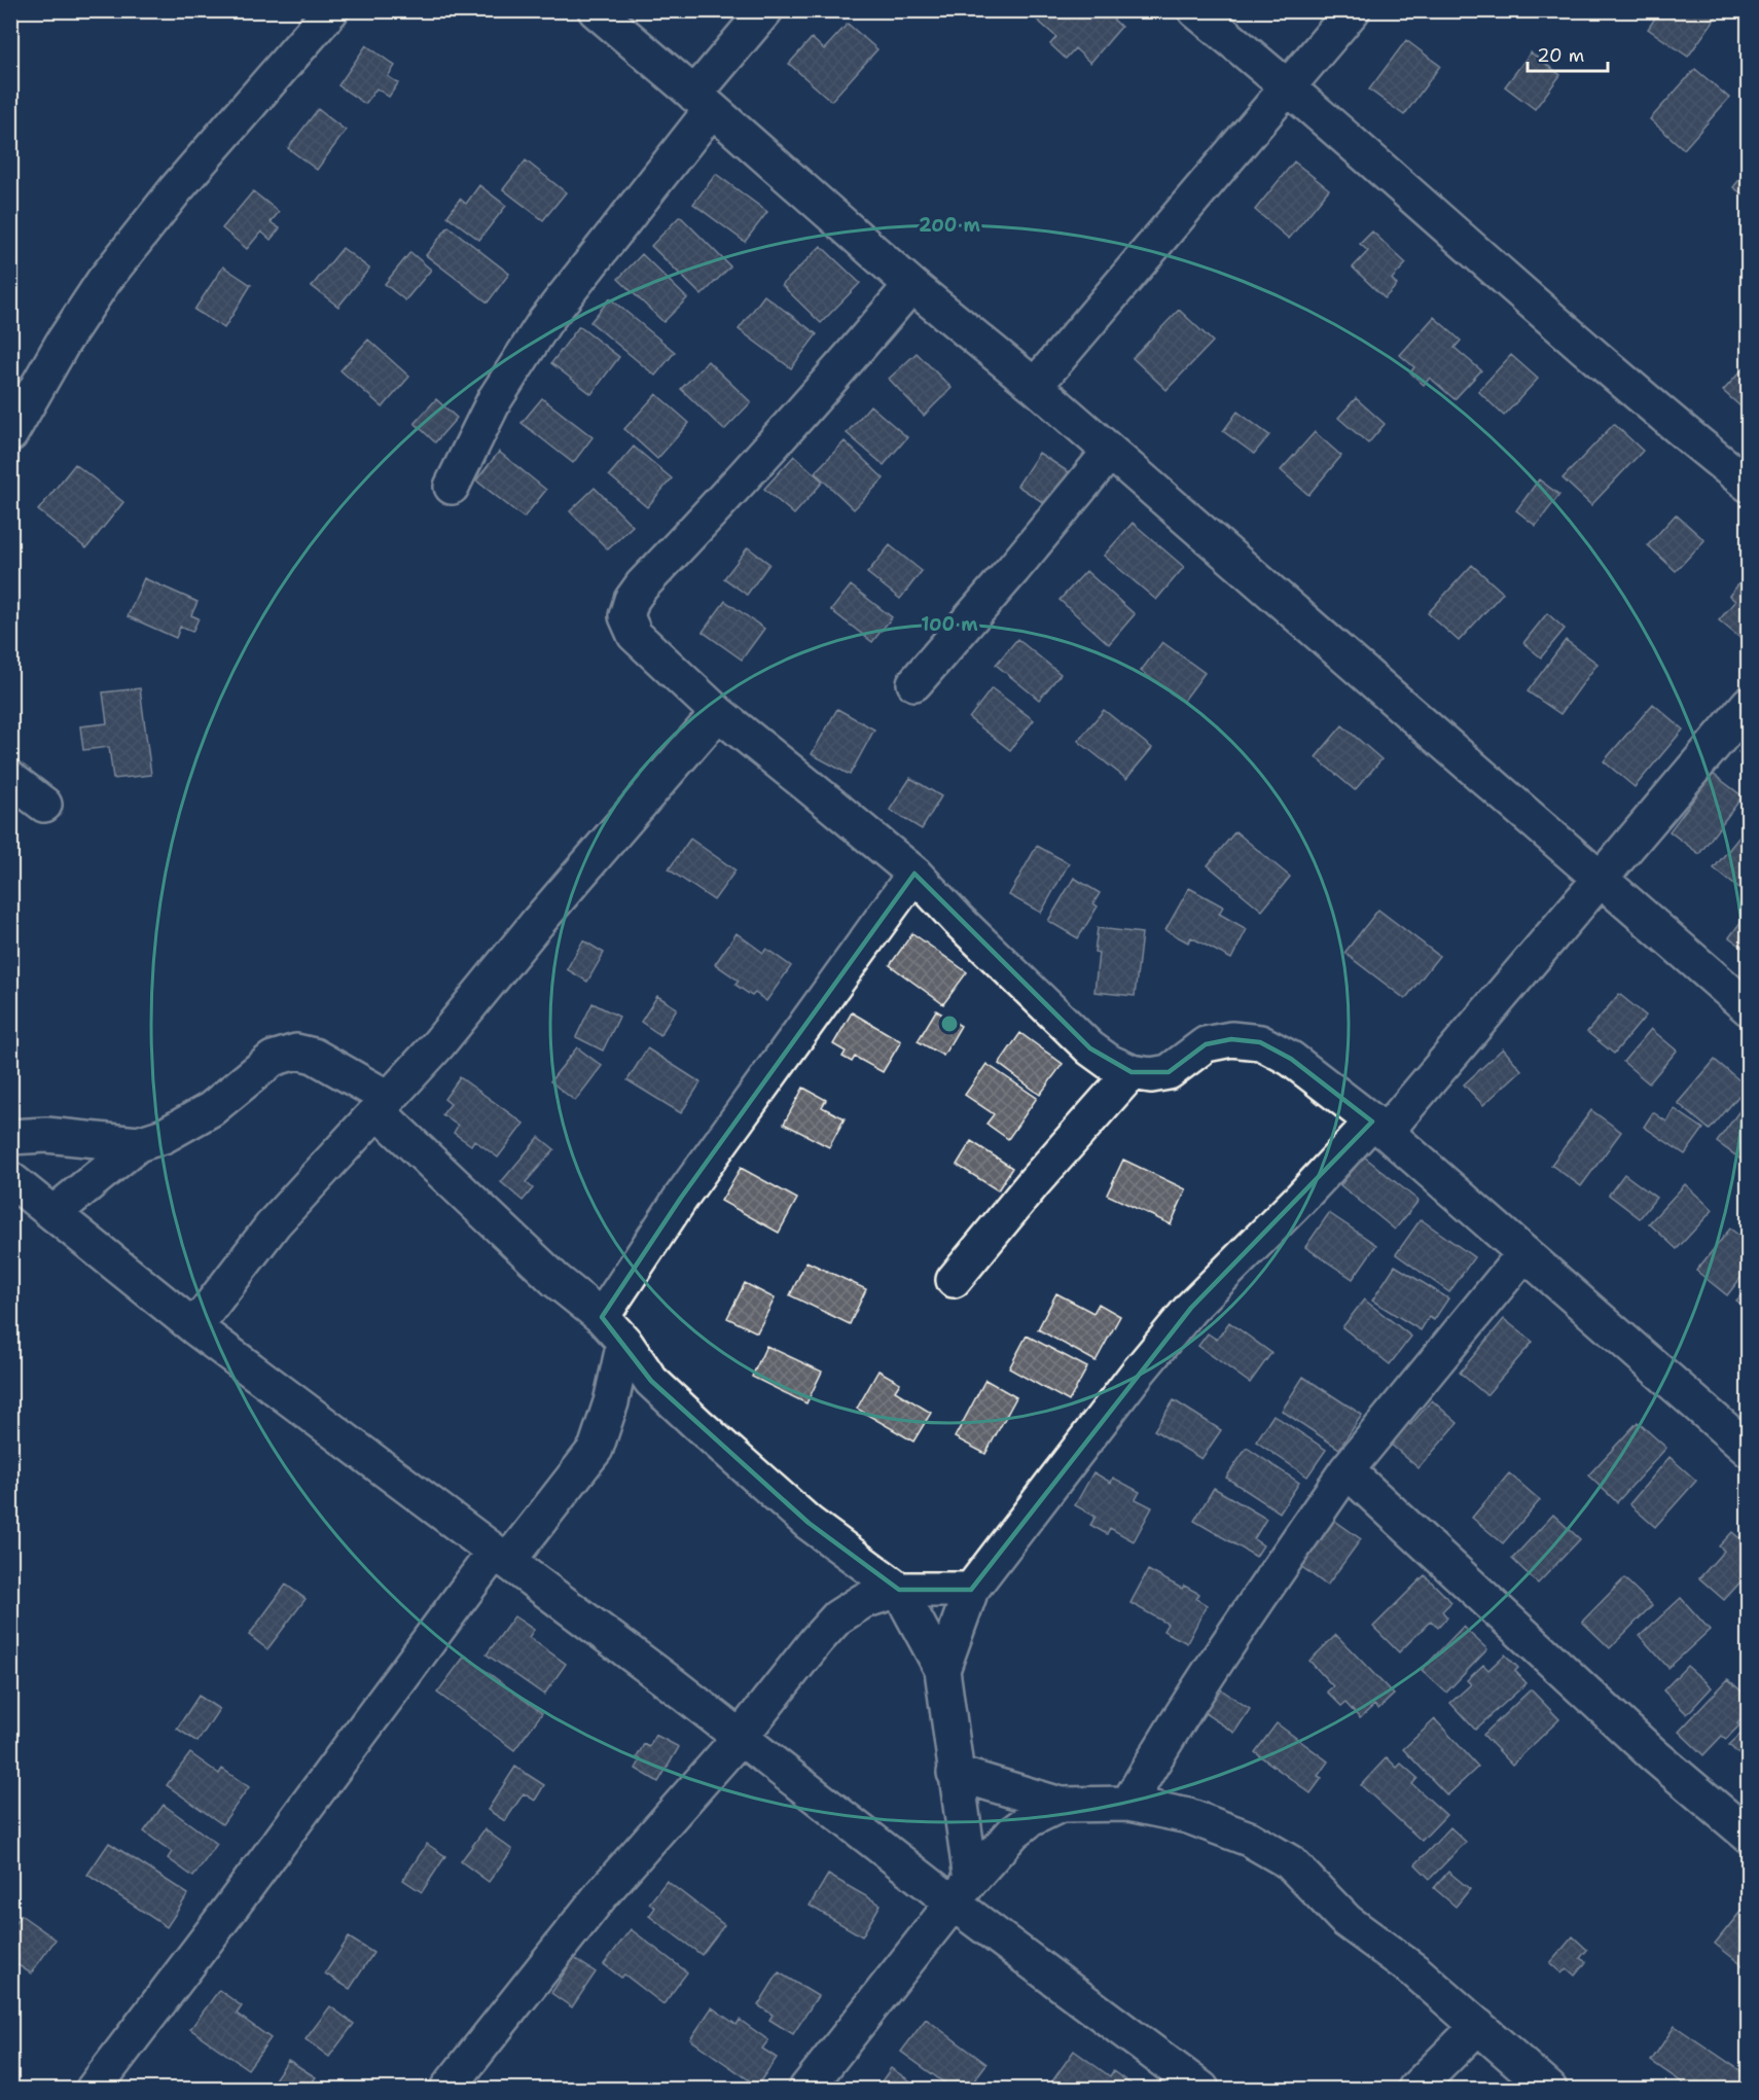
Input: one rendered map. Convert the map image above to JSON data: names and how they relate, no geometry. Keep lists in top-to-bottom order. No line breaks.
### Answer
{"scale_bar":"20 m","rings":["200 m","100 m"]}
